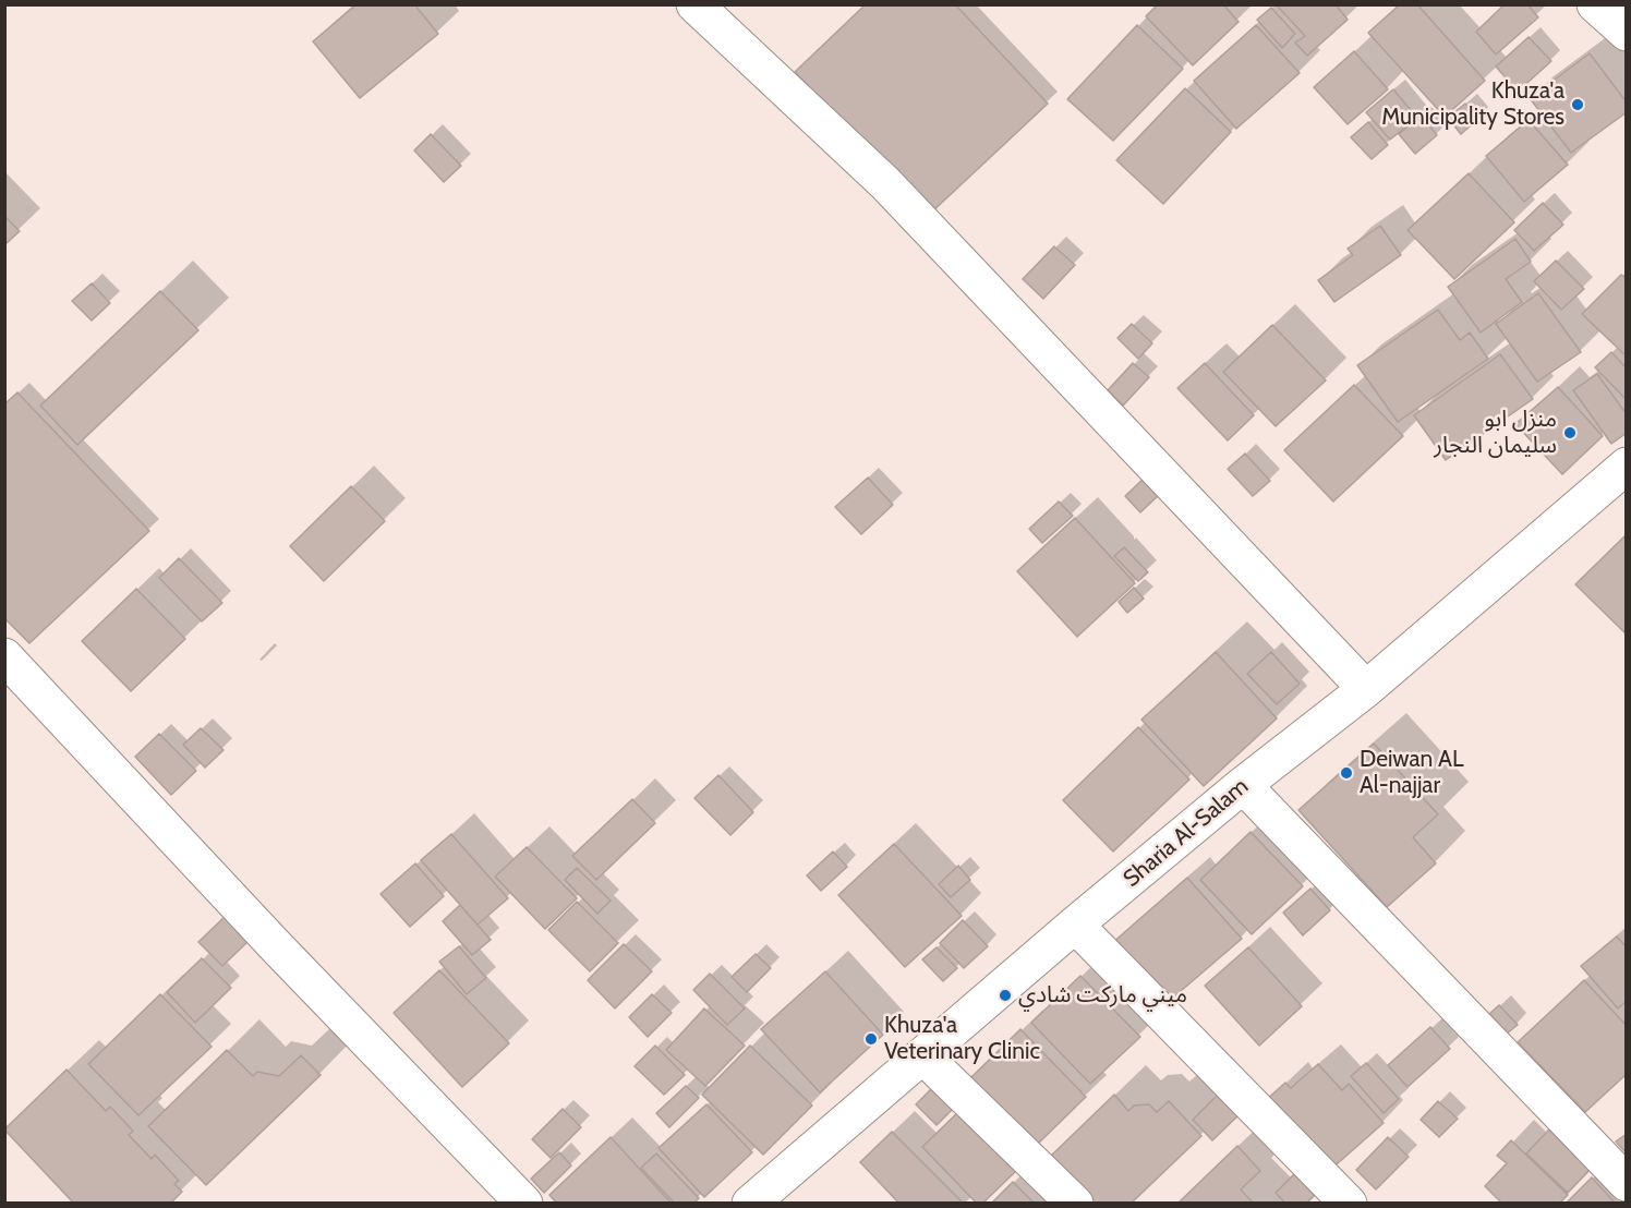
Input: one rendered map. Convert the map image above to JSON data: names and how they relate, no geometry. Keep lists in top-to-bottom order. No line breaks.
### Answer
{"streets":{"street":["Sharia Al-Salam"]},"places":["Khuza'a Municipality Stores","منزل ابو سليمان النجار","Deiwan AL Al-najjar","ميني ماركت شادي","Khuza'a Veterinary Clinic"]}
